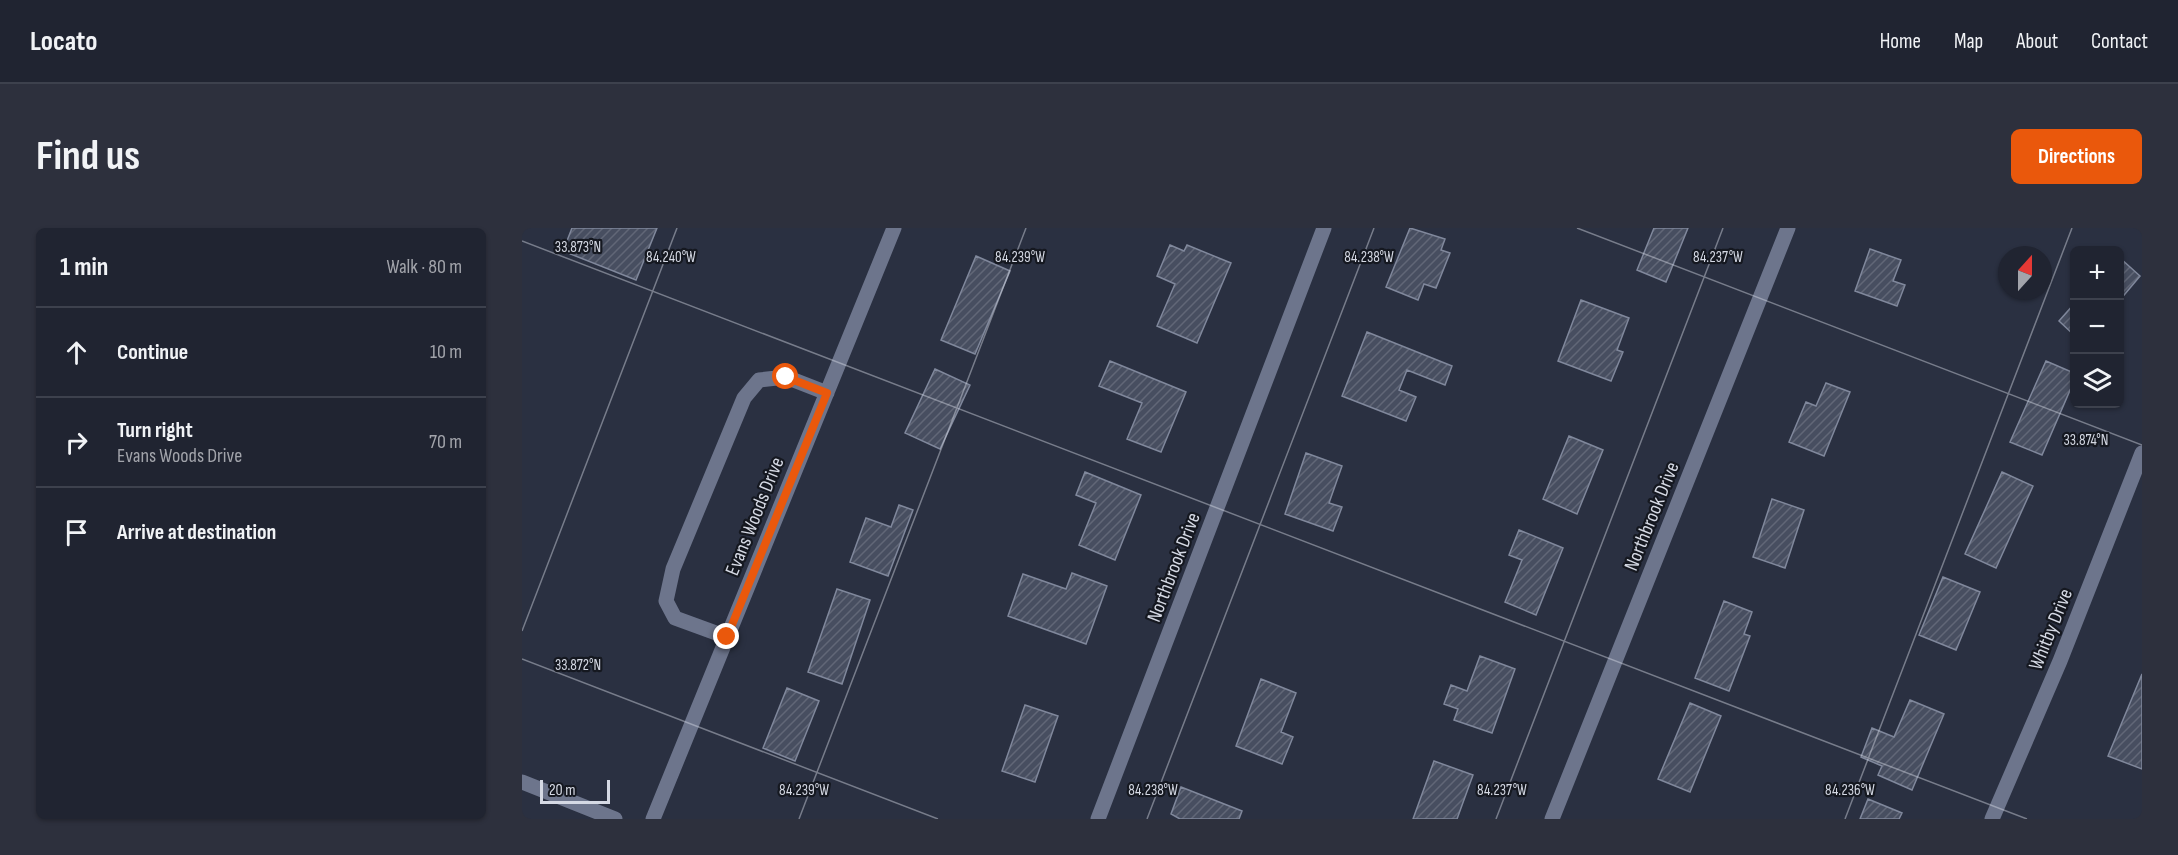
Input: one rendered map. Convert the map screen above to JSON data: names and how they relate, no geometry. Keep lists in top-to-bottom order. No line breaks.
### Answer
{"streets":{"street":["Evans Woods Drive","Northbrook Drive","Whitby Drive"]},"scale_bar":"20 m","north":"top","page":{"header":"Locato","nav":["Home","Map","About","Contact"],"buttons":"Directions","title":"Find us","heading":["1 min","Walk · 80 m"],"map_buttons":["+","−"],"list":[["Continue","10 m"],["Turn right","Evans Woods Drive","70 m"],"Arrive at destination"],"scale":"20 m"},"coordinates":["33.873°N","84.238°W","84.237°W","84.240°W","84.239°W","33.874°N","33.872°N","84.236°W"]}
